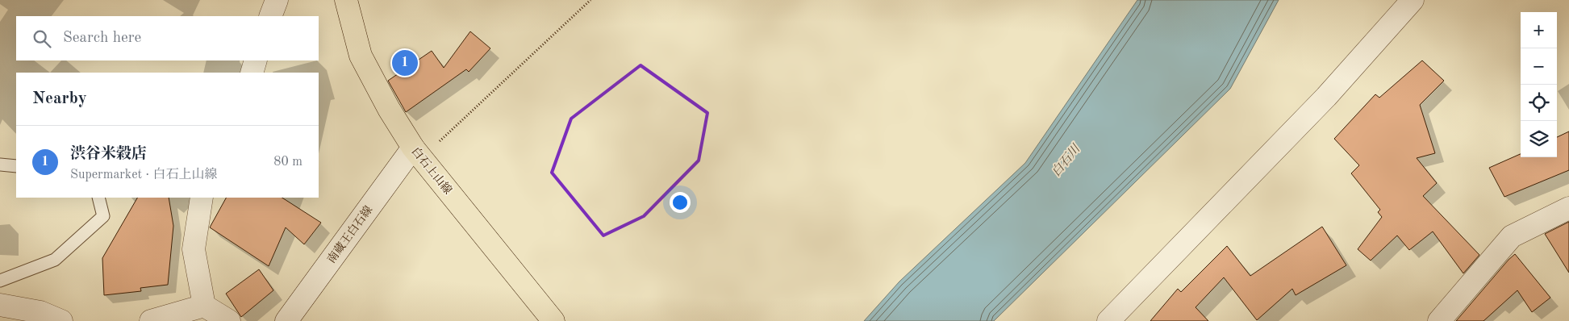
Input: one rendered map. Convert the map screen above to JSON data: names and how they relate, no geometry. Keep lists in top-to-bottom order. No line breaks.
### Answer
{"streets":{"main road":["白石上山線"],"street":["南蔵王白石線"]},"crossings":[["白石上山線","南蔵王白石線"]],"water":["白石川"],"page":{"map_buttons":["+","−"],"search":"Search here","pins":"1","heading":"Nearby","list":[{"mark":"1","name":"渋谷米穀店","note":"Supermarket · 白石上山線","value":"80 m"}]}}
